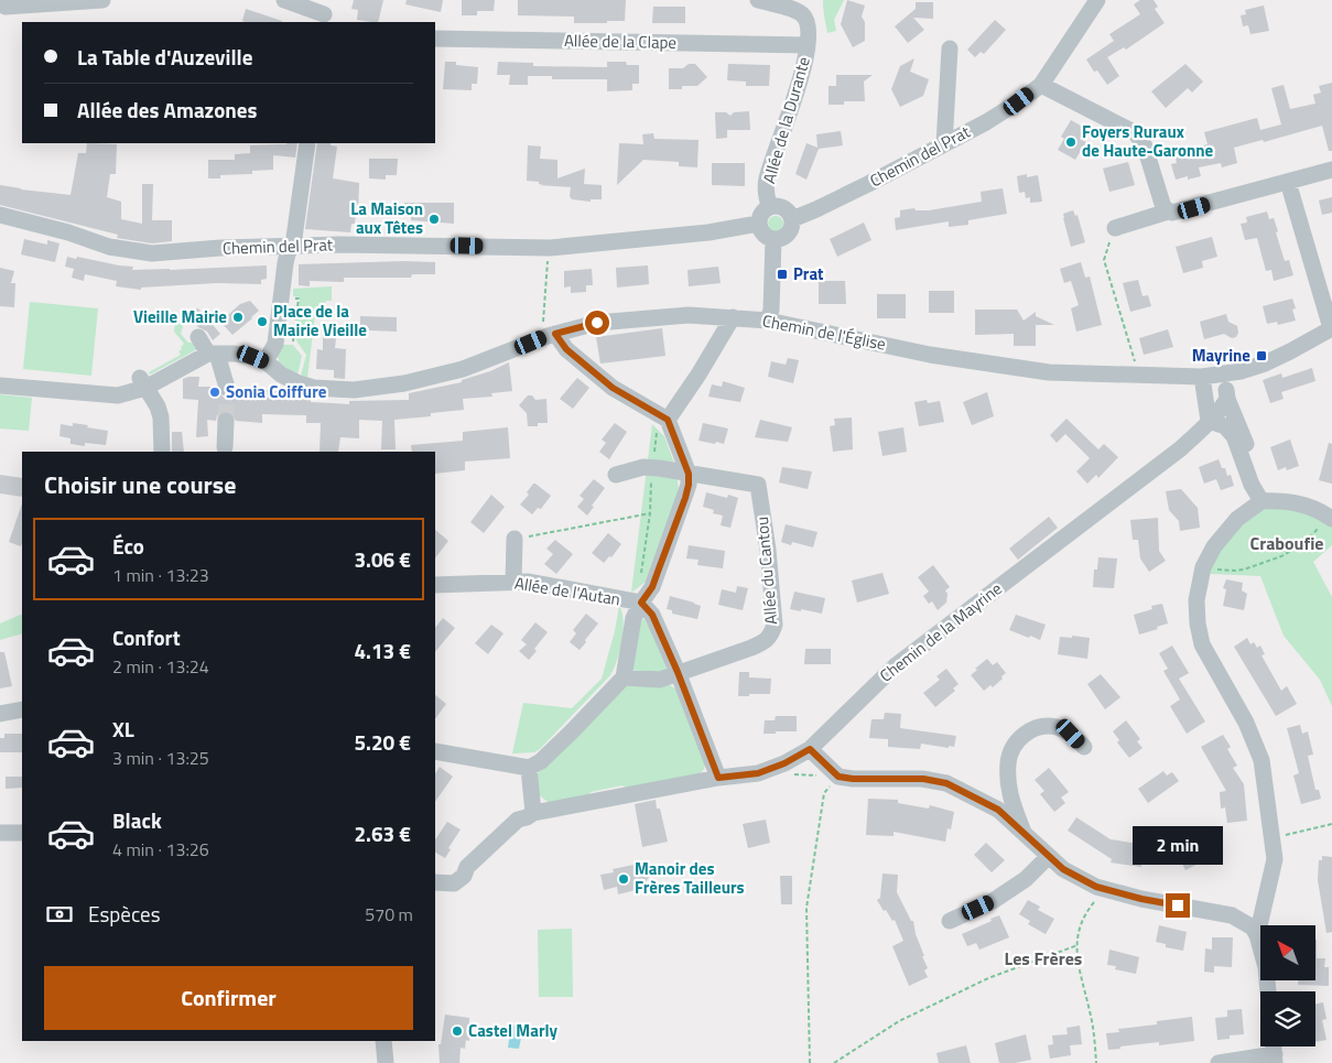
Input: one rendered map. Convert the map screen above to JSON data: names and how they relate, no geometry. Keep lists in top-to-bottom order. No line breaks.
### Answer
{"streets":{"street":["Allée de la Clape","Allée de la Durante","Chemin del Prat","Chemin de l'Église","Allée du Cantou","Allée de l'Autan","Chemin de la Mayrine"]},"crossings":[["Allée de la Clape","Allée de la Durante"],["Allée de la Durante","Chemin del Prat"],["Allée du Cantou","Allée de l'Autan"],["Allée de l'Autan","Chemin de la Mayrine"]],"districts":["Craboufie","Les Frères"],"places":{"other":["Foyers Ruraux de Haute-Garonne","La Maison aux Têtes","Vieille Mairie","Place de la Mairie Vieille","Sonia Coiffure","Manoir des Frères Tailleurs","Castel Marly"],"transit":["Prat","Mayrine"]},"north":"top left","page":{"banner":["La Table d'Auzeville","Allée des Amazones"],"heading":"Choisir une course","list":[{"name":"Éco","note":"1 min · 13:23","value":"3.06 €"},{"name":"Confort","note":"2 min · 13:24","value":"4.13 €"},{"name":"XL","note":"3 min · 13:25","value":"5.20 €"},{"name":"Black","note":"4 min · 13:26","value":"2.63 €"}],"bubble":"2 min","pay":["Espèces","570 m"],"buttons":"Confirmer"}}
